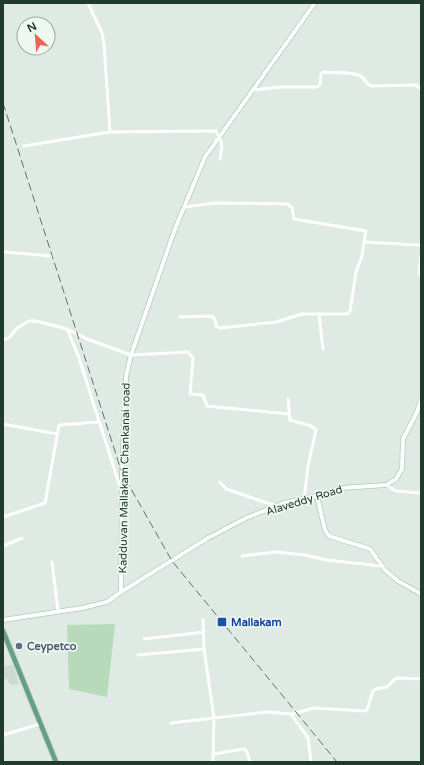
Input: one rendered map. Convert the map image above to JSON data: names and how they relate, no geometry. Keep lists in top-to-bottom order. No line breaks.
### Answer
{"streets":{"main road":["Kadduvan Mallakam Chankanai road","Alaveddy Road"]},"crossings":[["Kadduvan Mallakam Chankanai road","Alaveddy Road"]],"places":{"transit":["Mallakam"],"other":["Ceypetco"]},"north":"top left"}
